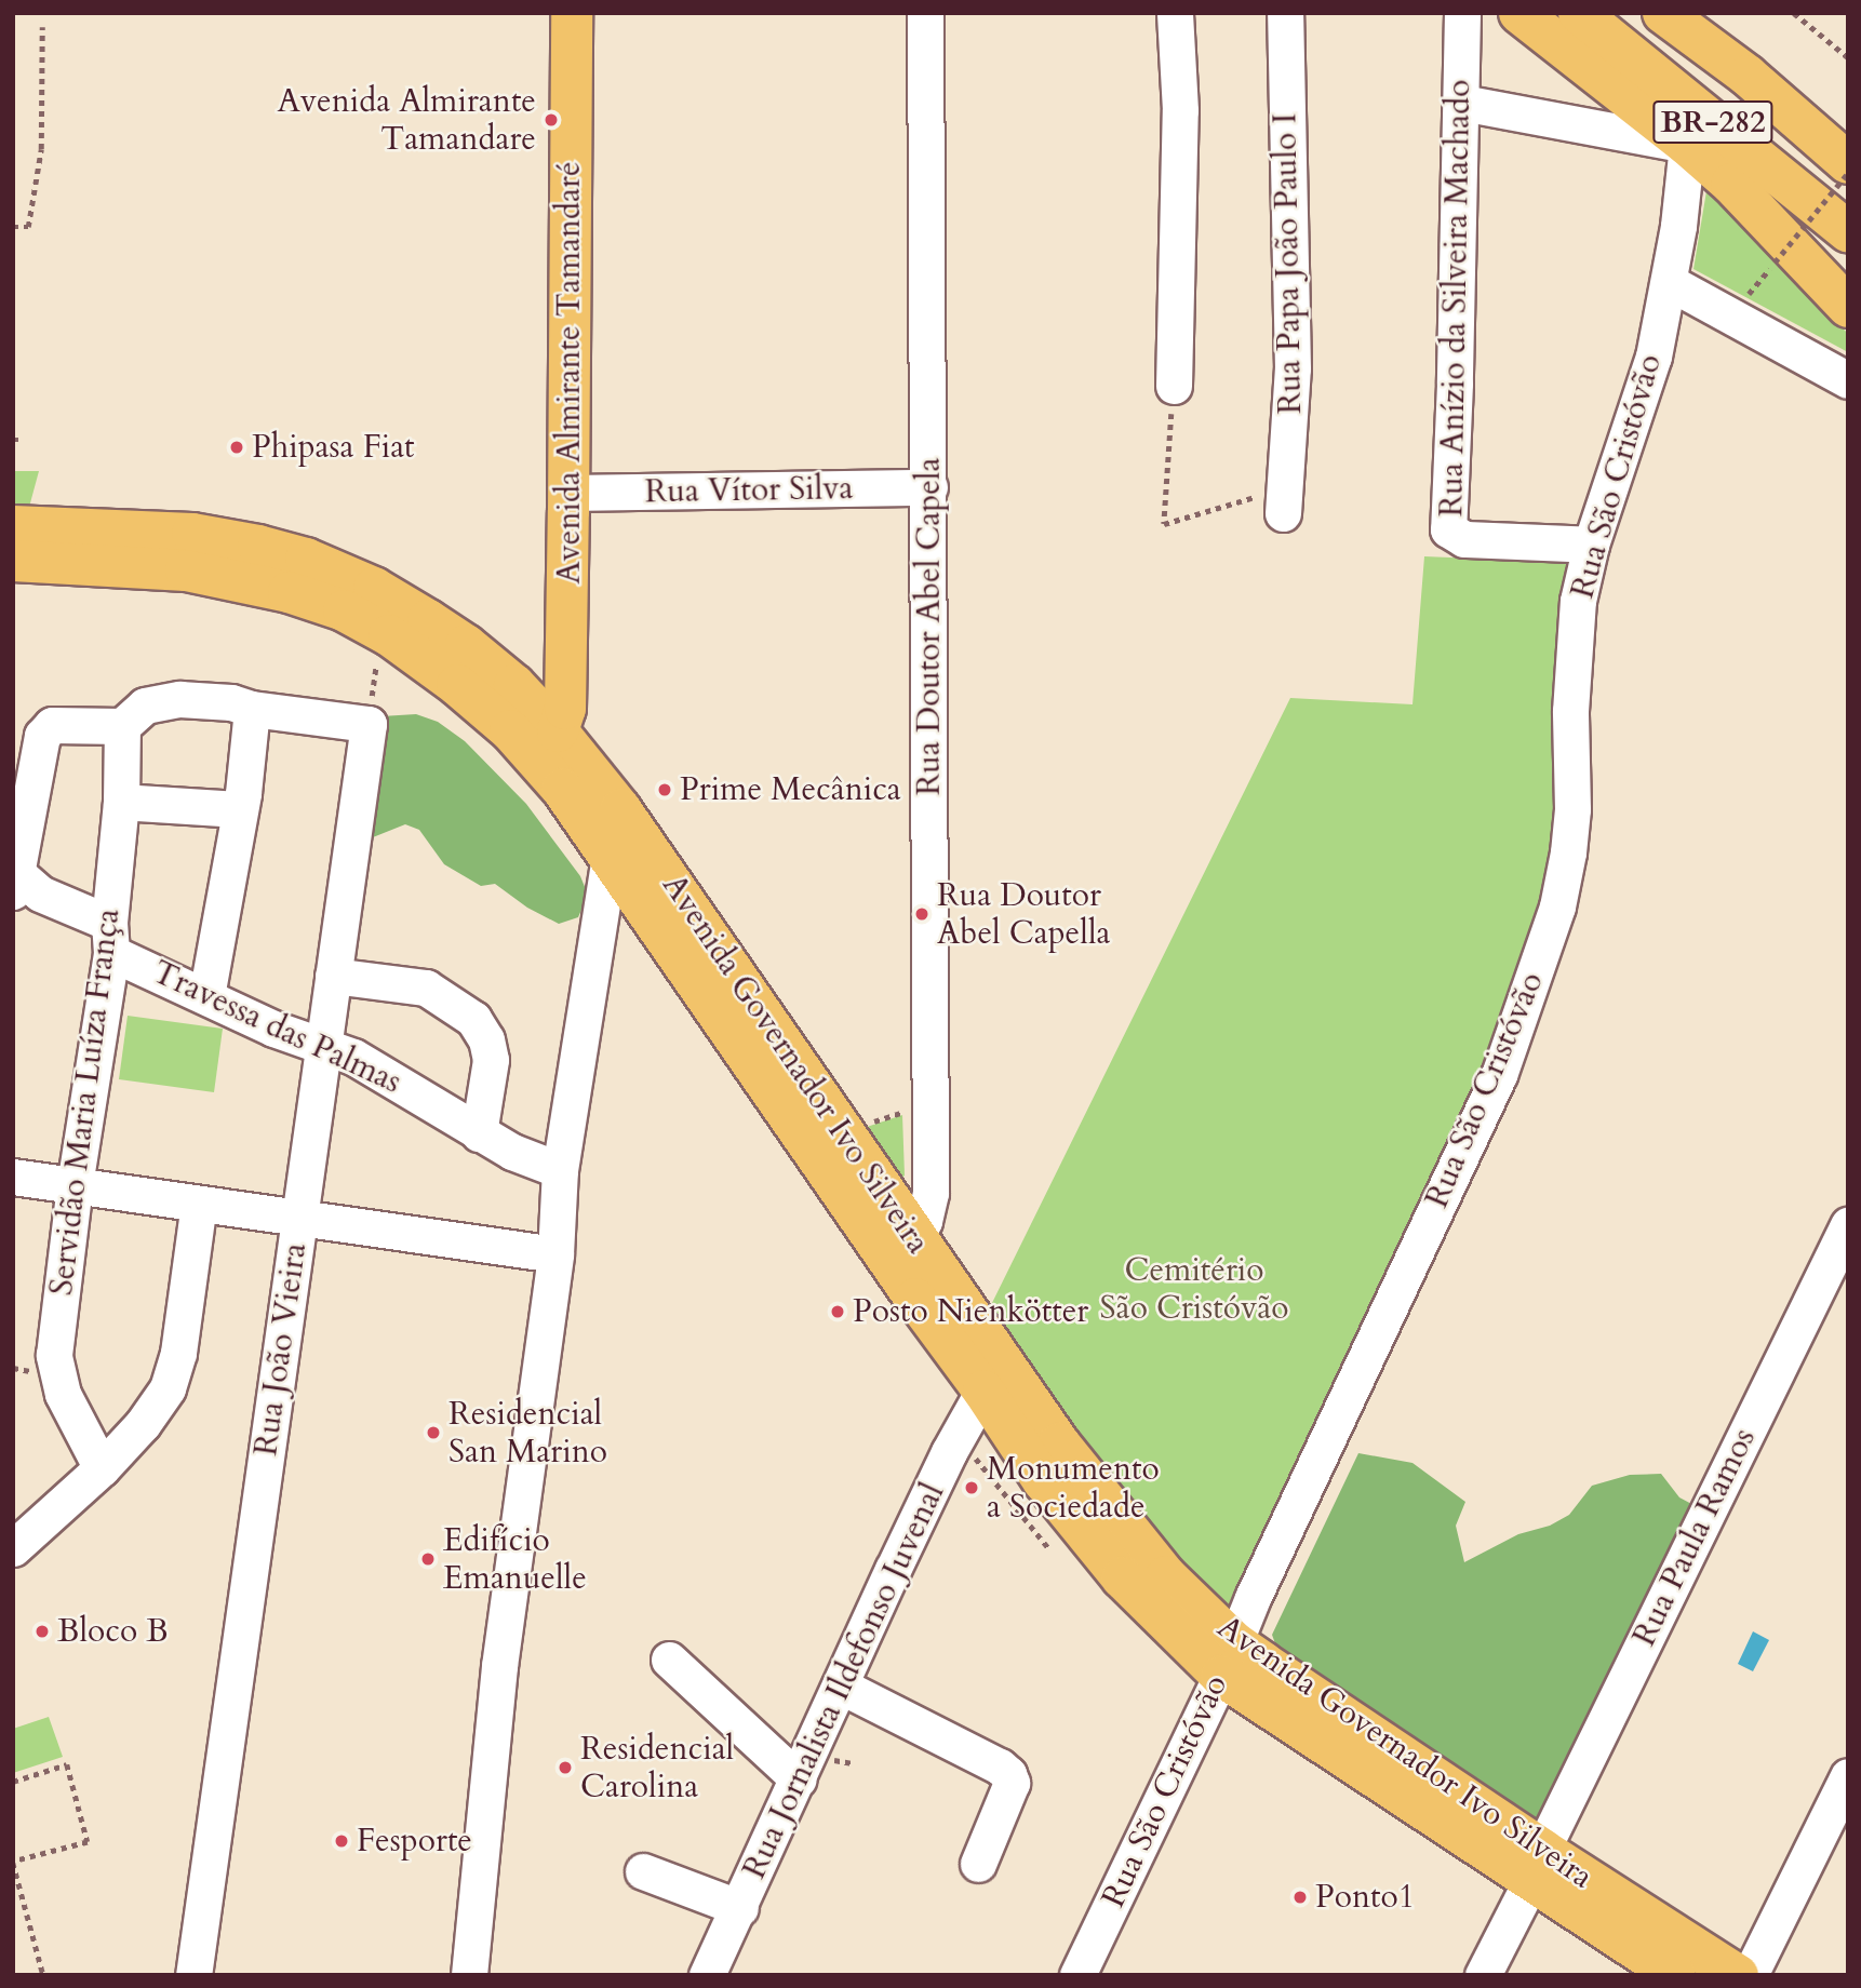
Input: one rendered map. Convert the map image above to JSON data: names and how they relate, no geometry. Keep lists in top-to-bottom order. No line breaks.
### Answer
{"streets":{"main road":["BR-282","Avenida Almirante Tamandaré","Avenida Governador Ivo Silveira"],"street":["Rua Papa João Paulo I","Rua Anízio da Silveira Machado","Rua São Cristóvão","Rua Vítor Silva","Rua Doutor Abel Capela","Travessa das Palmas","Servidão Maria Luíza França","Rua João Vieira","Rua Paula Ramos","Rua Jornalista Ildefonso Juvenal"]},"crossings":[["Rua Anízio da Silveira Machado","Rua São Cristóvão"],["Avenida Almirante Tamandaré","Rua Vítor Silva"],["Avenida Almirante Tamandaré","Avenida Governador Ivo Silveira"],["Rua São Cristóvão","Avenida Governador Ivo Silveira"],["Rua Vítor Silva","Rua Doutor Abel Capela"],["Rua Doutor Abel Capela","Avenida Governador Ivo Silveira"],["Travessa das Palmas","Servidão Maria Luíza França"],["Travessa das Palmas","Rua João Vieira"],["Avenida Governador Ivo Silveira","Rua Paula Ramos"],["Avenida Governador Ivo Silveira","Rua Jornalista Ildefonso Juvenal"]],"parks":["Cemitério São Cristóvão"],"places":["Avenida Almirante Tamandare","Phipasa Fiat","Prime Mecânica","Rua Doutor Abel Capella","Posto Nienkötter","Residencial San Marino","Monumento a Sociedade","Edifício Emanuelle","Bloco B","Residencial Carolina","Fesporte","Ponto1"]}
